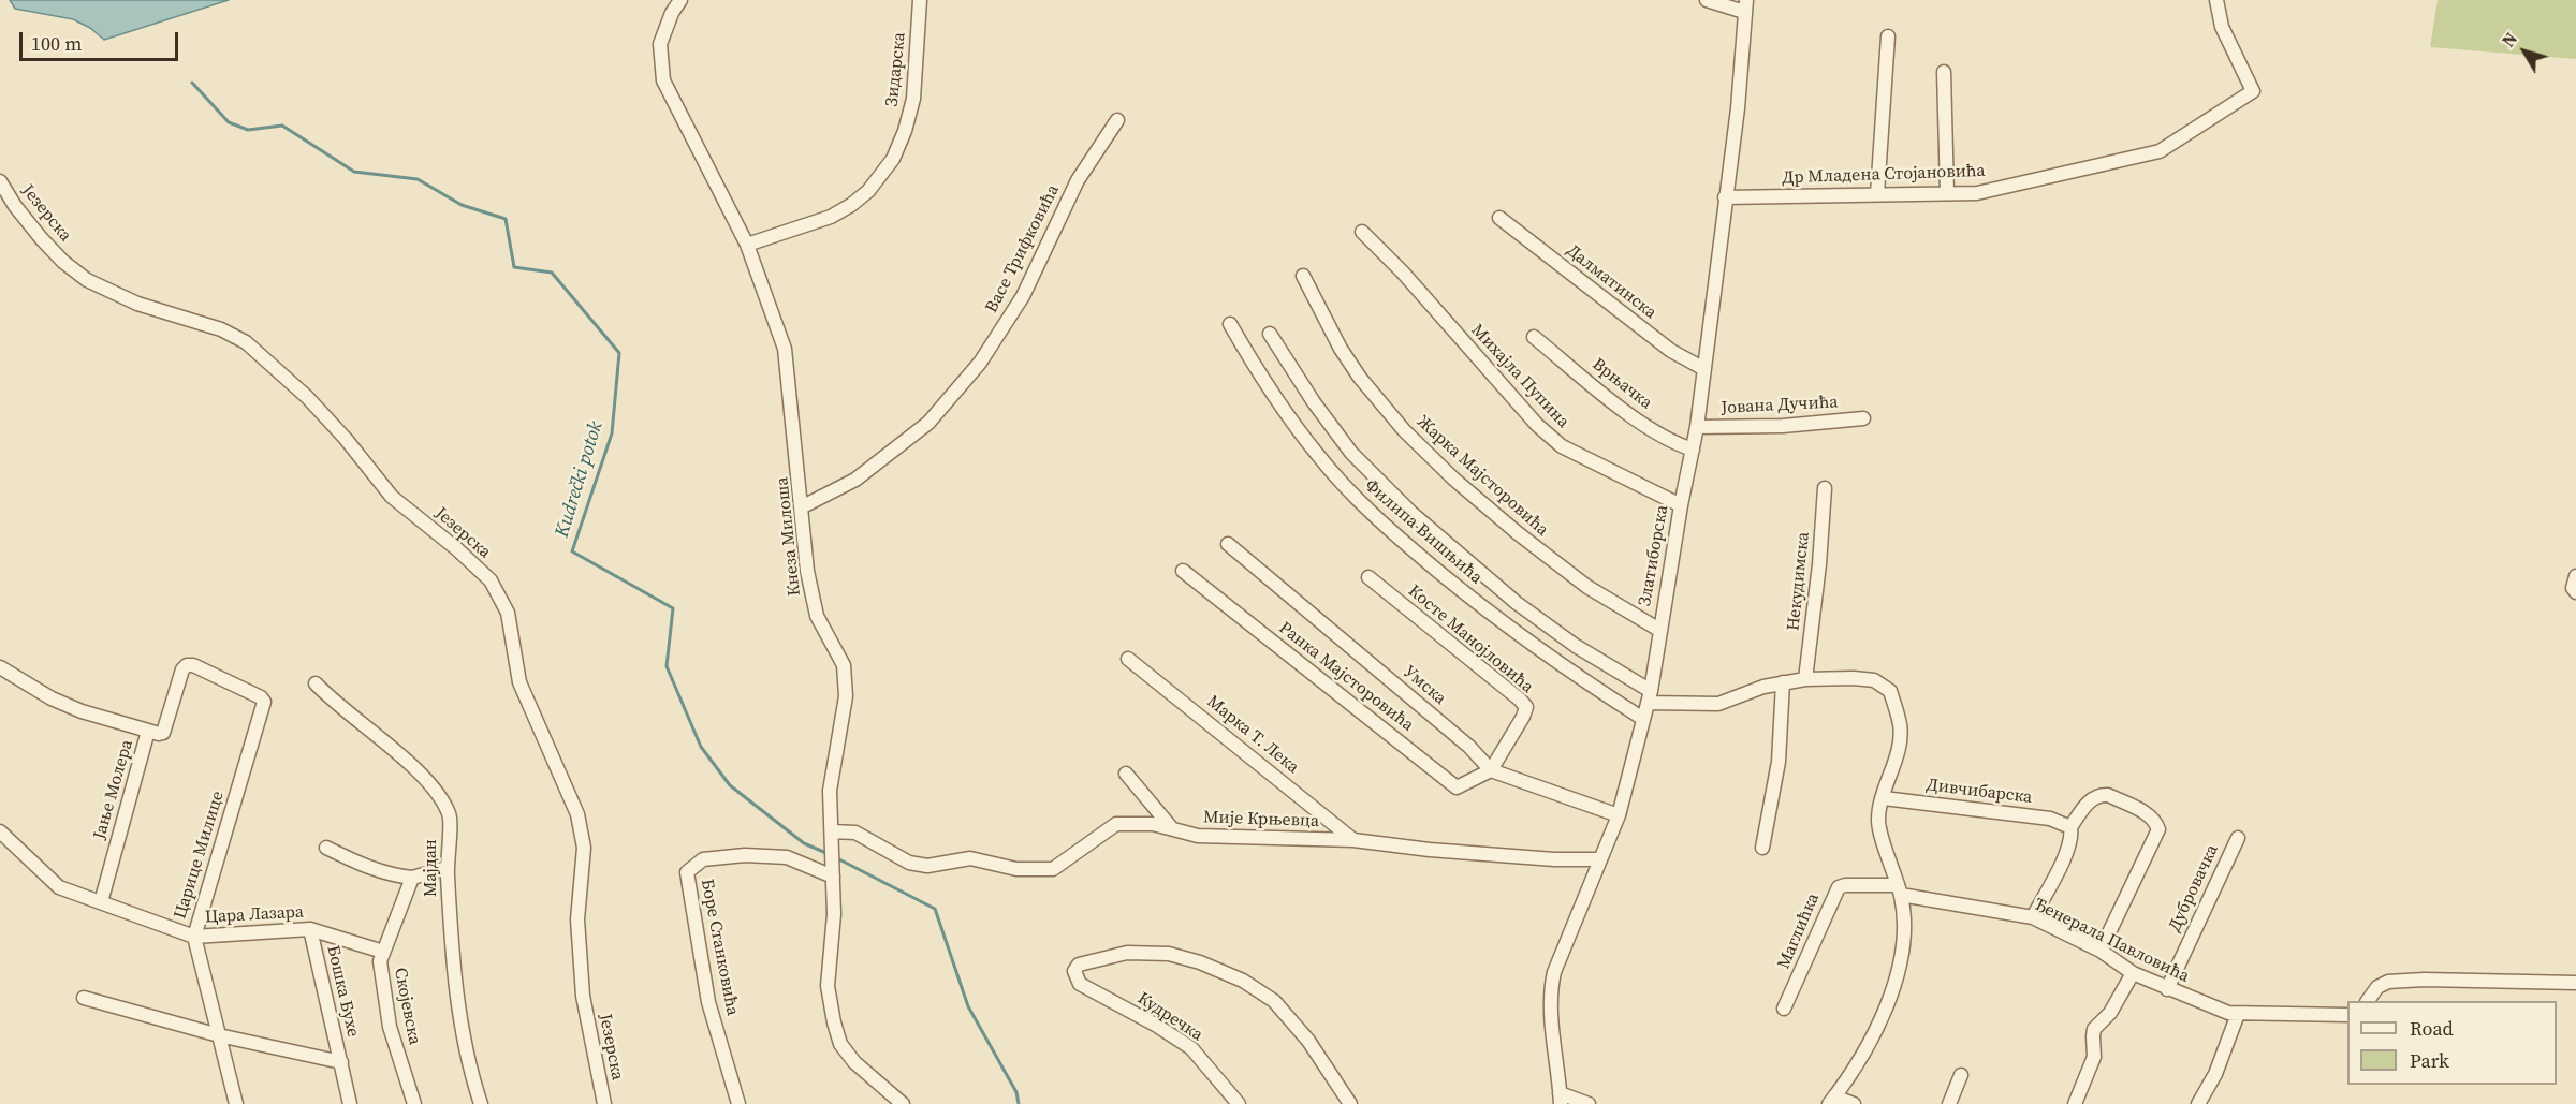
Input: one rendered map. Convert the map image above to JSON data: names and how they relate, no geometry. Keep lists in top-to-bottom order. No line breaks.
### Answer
{"streets":{"street":["Зидарска","Др Младена Стојановића","Језерска","Васе Трифковића","Далматинска","Михајла Пупина","Врњачка","Јована Дучића","Жарка Мајсторовића","Филипа Вишњића","Кнеза Милоша","Златиборска","Некудимска","Косте Манојловића","Ранка Мајсторовића","Умска","Марка Т. Лека","Јање Молера","Дивчибарска","Мије Крњевца","Царице Милице","Мајдан","Дубровачка","Цара Лазара","Маглићка","Ђенерала Павловића","Боре Станковића","Бошка Бухе","Скојевска","Кудречка"]},"crossings":[["Зидарска","Кнеза Милоша"],["Др Младена Стојановића","Златиборска"],["Васе Трифковића","Кнеза Милоша"],["Далматинска","Златиборска"],["Михајла Пупина","Златиборска"],["Врњачка","Златиборска"],["Јована Дучића","Златиборска"],["Жарка Мајсторовића","Златиборска"],["Филипа Вишњића","Златиборска"],["Кнеза Милоша","Мије Крњевца"],["Кнеза Милоша","Боре Станковића"],["Златиборска","Умска"],["Златиборска","Мије Крњевца"],["Косте Манојловића","Ранка Мајсторовића"],["Косте Манојловића","Умска"],["Ранка Мајсторовића","Умска"],["Марка Т. Лека","Мије Крњевца"],["Јање Молера","Царице Милице"],["Јање Молера","Цара Лазара"],["Царице Милице","Цара Лазара"],["Царице Милице","Бошка Бухе"],["Дубровачка","Ђенерала Павловића"],["Цара Лазара","Бошка Бухе"],["Цара Лазара","Скојевска"],["Маглићка","Ђенерала Павловића"]],"water":["Kudrečki potok"],"legend":["Road","Park"],"scale_bar":"100 m","north":"top left"}
